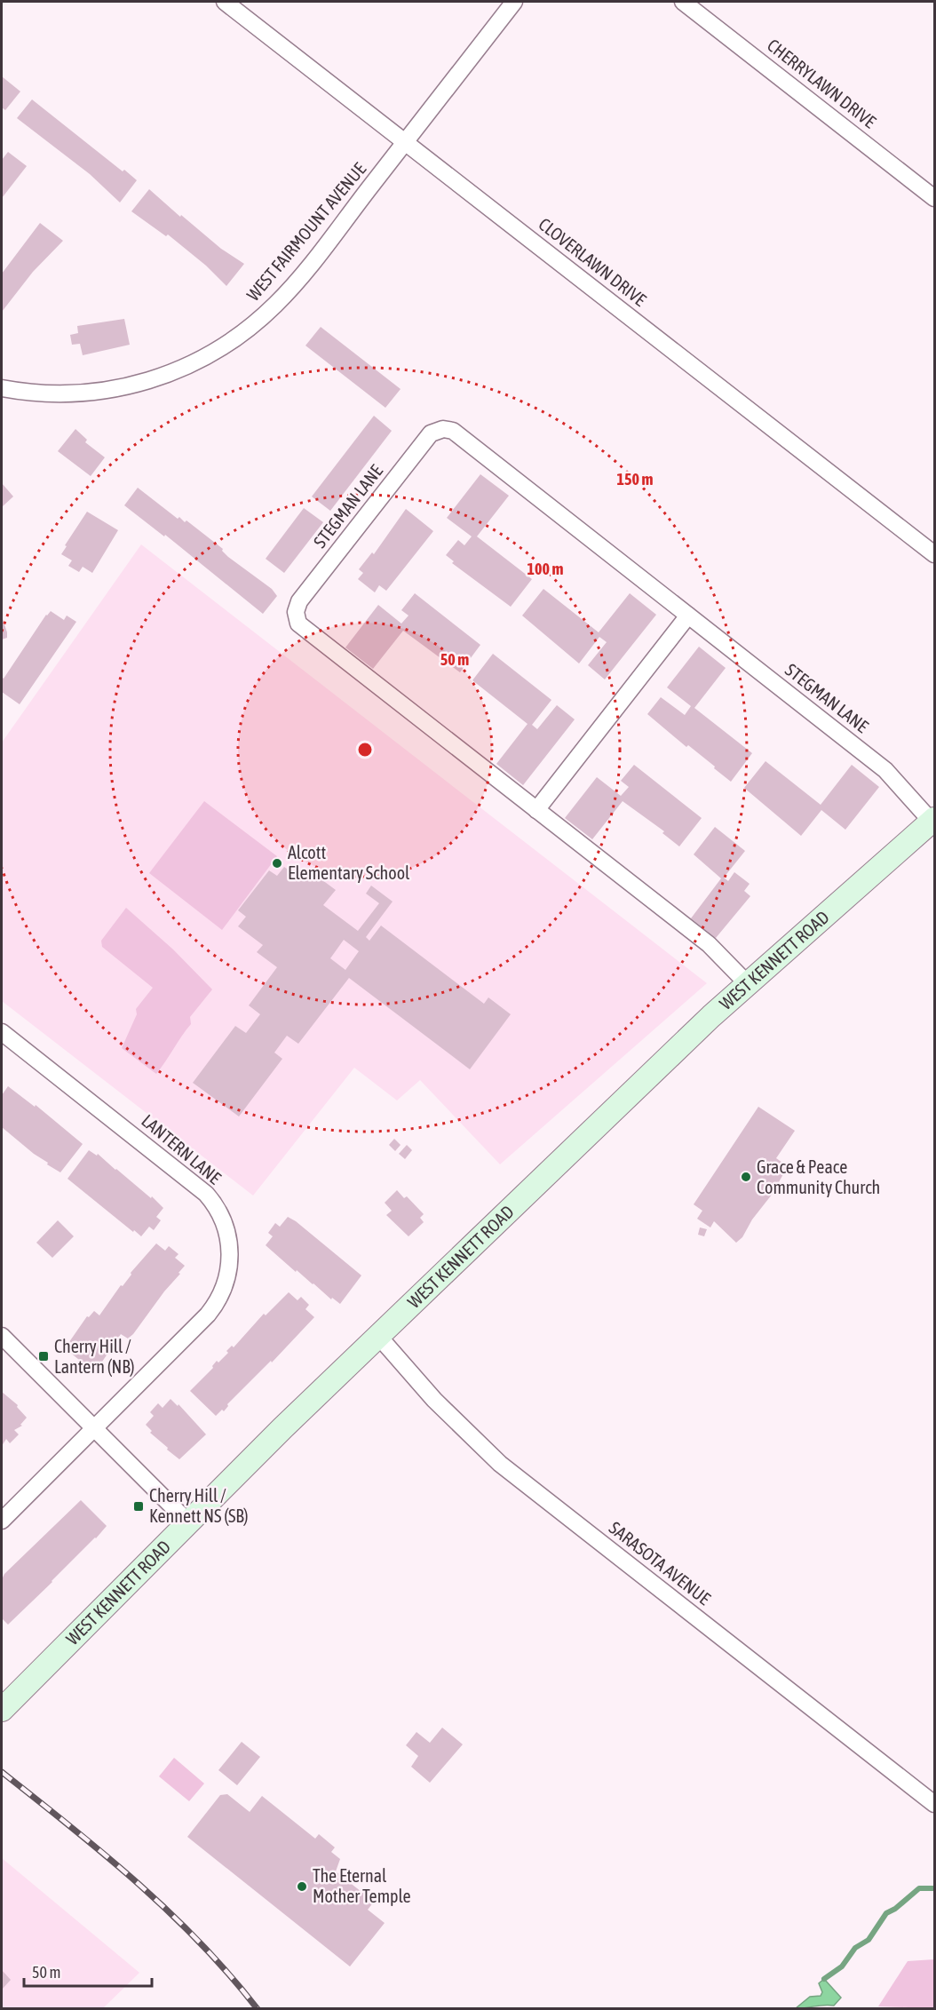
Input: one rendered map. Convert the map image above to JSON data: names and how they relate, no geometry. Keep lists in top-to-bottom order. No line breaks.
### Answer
{"streets":{"street":["CHERRYLAWN DRIVE","WEST FAIRMOUNT AVENUE","CLOVERLAWN DRIVE","STEGMAN LANE","WEST KENNETT ROAD","LANTERN LANE","SARASOTA AVENUE"]},"crossings":[["WEST FAIRMOUNT AVENUE","CLOVERLAWN DRIVE"],["STEGMAN LANE","WEST KENNETT ROAD"],["WEST KENNETT ROAD","SARASOTA AVENUE"]],"places":{"other":["Alcott Elementary School","Grace & Peace Community Church","The Eternal Mother Temple"],"transit":["Cherry Hill / Lantern (NB)","Cherry Hill / Kennett NS (SB)"]},"scale_bar":"50 m","rings":["150 m","100 m","50 m"]}
